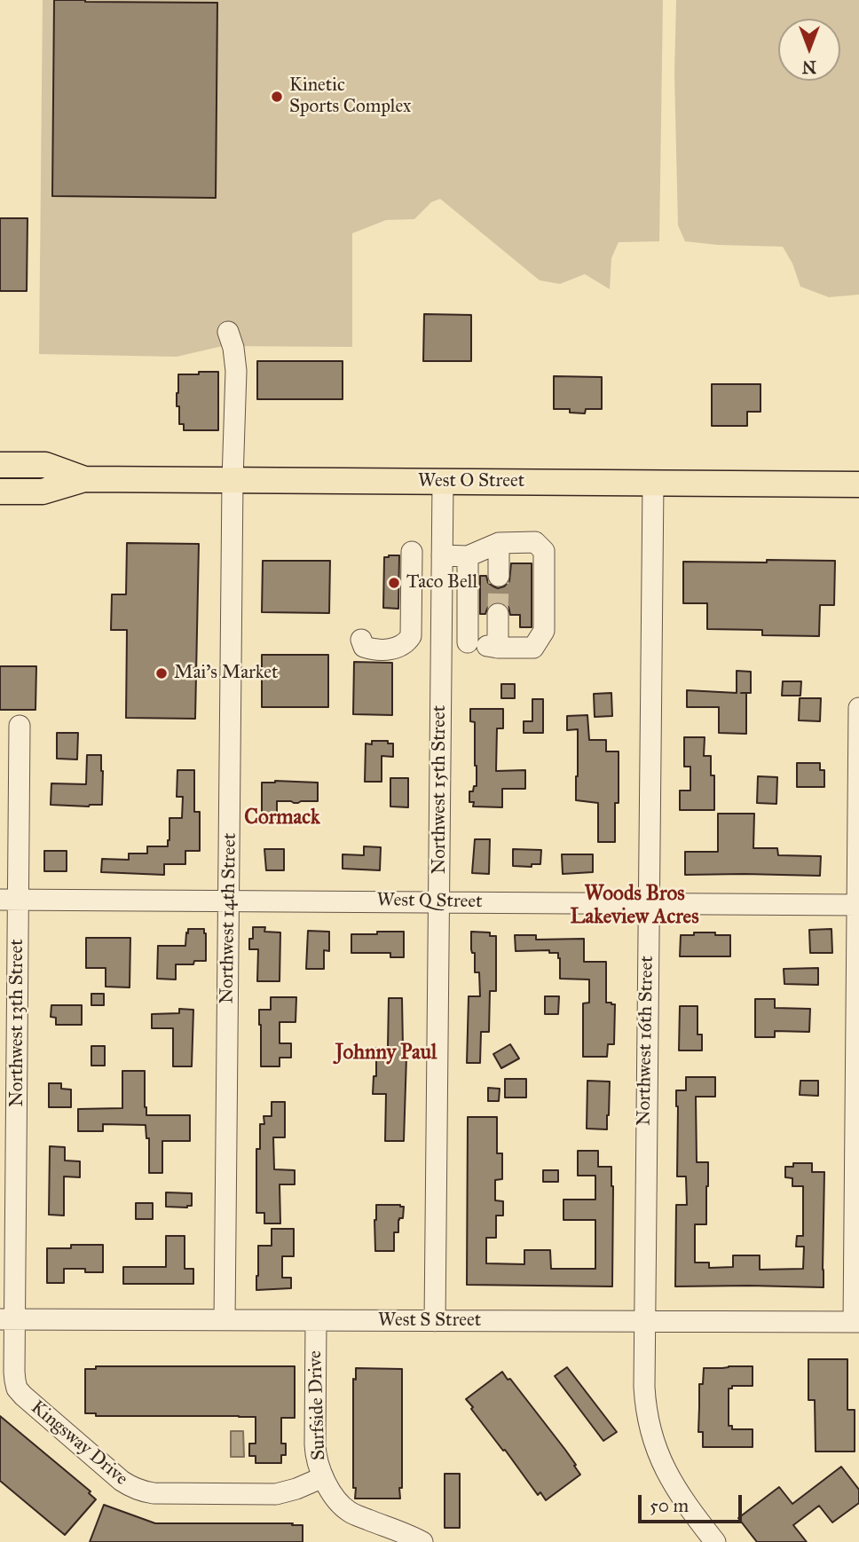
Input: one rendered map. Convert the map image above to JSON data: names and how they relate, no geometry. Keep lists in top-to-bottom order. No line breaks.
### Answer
{"streets":{"main road":["West O Street"],"street":["Northwest 15th Street","West Q Street","Northwest 14th Street","Northwest 13th Street","Northwest 16th Street","West S Street","Surfside Drive","Kingsway Drive"]},"crossings":[["West O Street","Northwest 15th Street"],["West O Street","Northwest 14th Street"],["West O Street","Northwest 16th Street"],["Northwest 15th Street","West Q Street"],["Northwest 15th Street","West S Street"],["West Q Street","Northwest 14th Street"],["West Q Street","Northwest 13th Street"],["West Q Street","Northwest 16th Street"],["Northwest 14th Street","West S Street"],["Northwest 13th Street","West S Street"],["Northwest 13th Street","Kingsway Drive"],["Northwest 16th Street","West S Street"],["West S Street","Surfside Drive"],["West S Street","Kingsway Drive"],["Surfside Drive","Kingsway Drive"]],"districts":["Cormack","Woods Bros Lakeview Acres","Johnny Paul"],"places":["Kinetic Sports Complex","Taco Bell","Mai's Market"],"scale_bar":"50 m","north":"bottom"}
